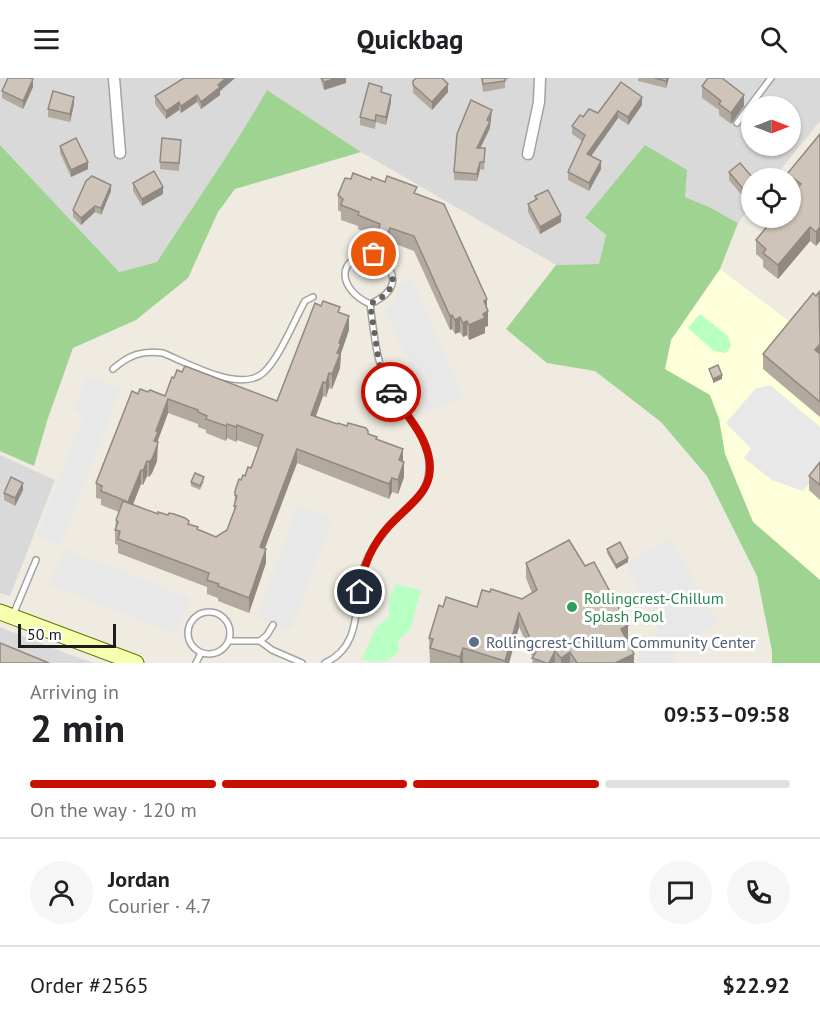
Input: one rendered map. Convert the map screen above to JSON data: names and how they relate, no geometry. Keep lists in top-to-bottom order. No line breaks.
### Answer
{"places":["Rollingcrest-Chillum Splash Pool","Rollingcrest-Chillum Community Center"],"scale_bar":"50 m","north":"right","page":{"header":"Quickbag","scale":"50 m","heading":["2 min","Arriving in","09:53–09:58"],"panel":["Jordan","Courier · 4.7","Order #2565","$22.92"],"bar":"On the way · 120 m"}}
